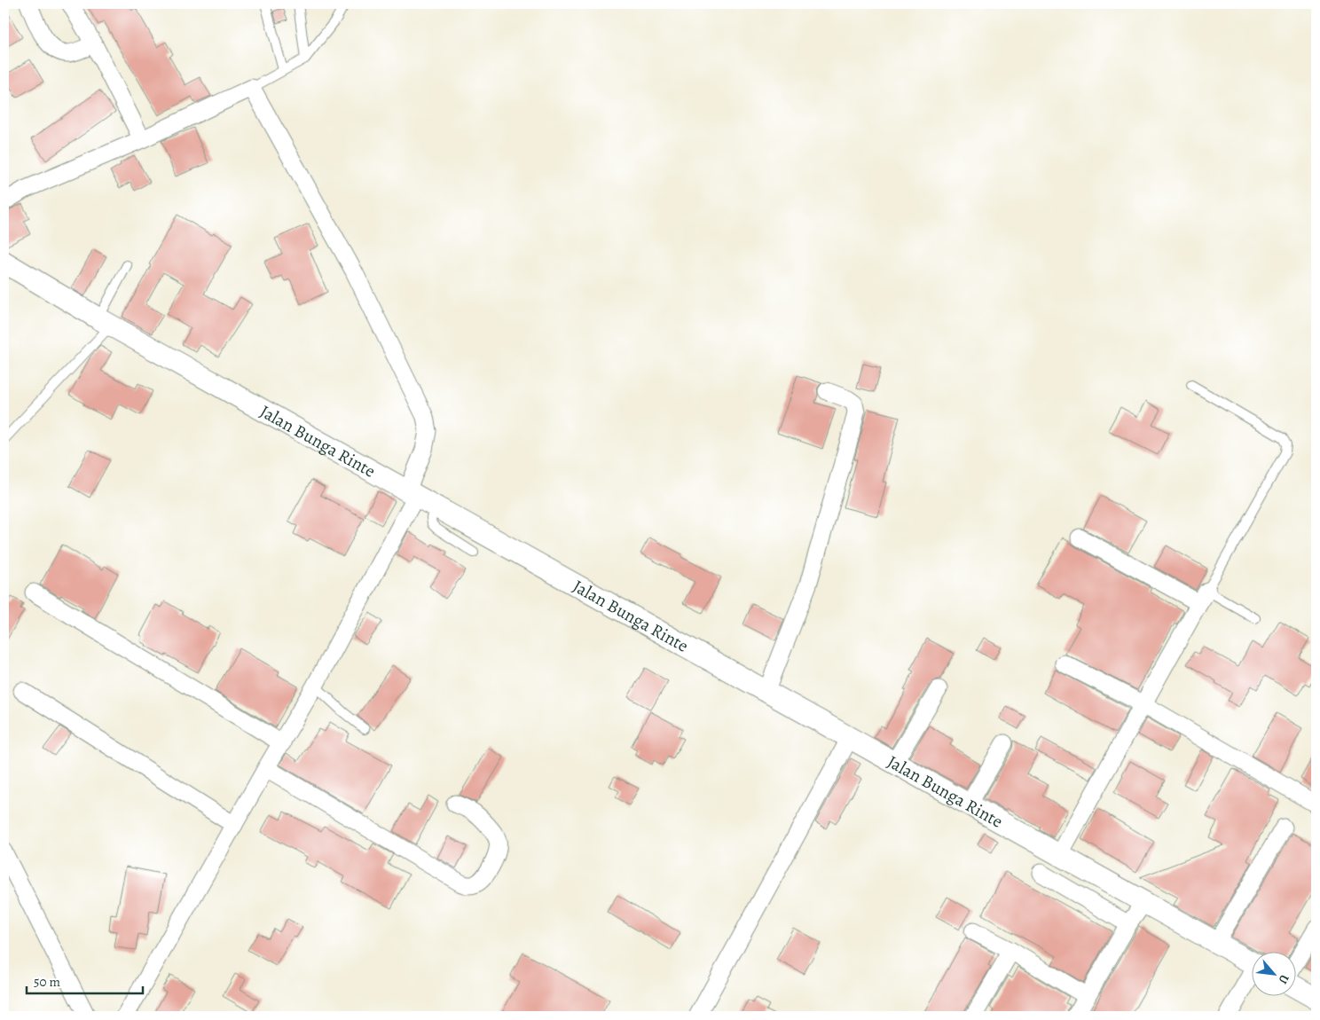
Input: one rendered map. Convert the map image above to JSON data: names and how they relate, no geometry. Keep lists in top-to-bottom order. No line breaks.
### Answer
{"streets":{"street":["Jalan Bunga Rinte"]},"scale_bar":"50 m","north":"bottom right"}
